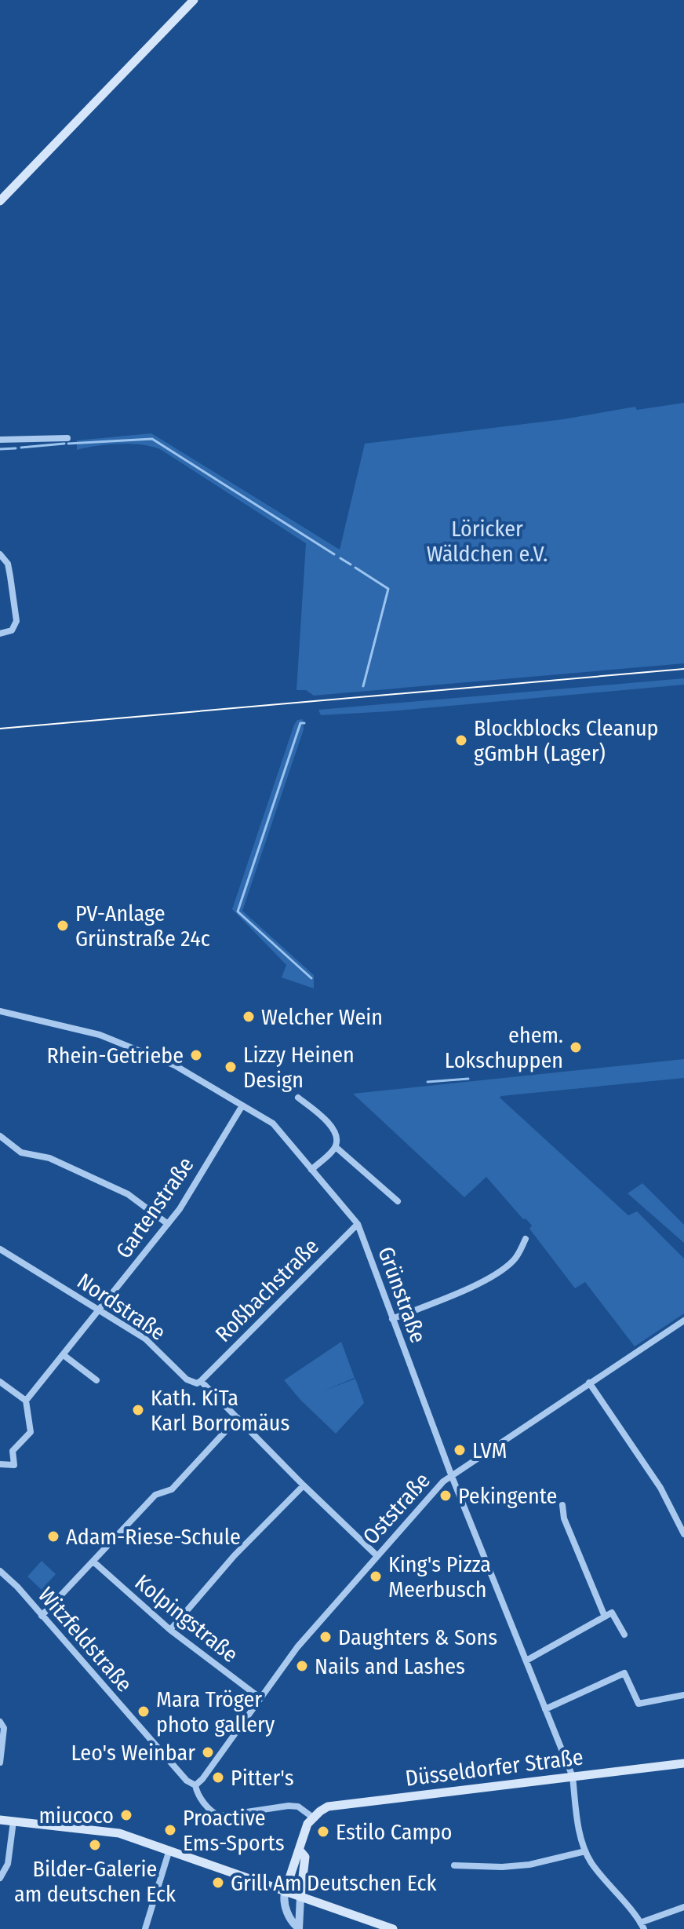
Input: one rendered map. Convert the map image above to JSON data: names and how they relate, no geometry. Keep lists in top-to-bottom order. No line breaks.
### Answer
{"streets":{"main road":["Düsseldorfer Straße"],"street":["Gartenstraße","Roßbachstraße","Grünstraße","Nordstraße","Oststraße","Kolpingstraße","Witzfeldstraße"]},"crossings":[["Gartenstraße","Grünstraße"],["Gartenstraße","Nordstraße"],["Roßbachstraße","Grünstraße"],["Roßbachstraße","Nordstraße"],["Grünstraße","Oststraße"],["Grünstraße","Düsseldorfer Straße"],["Nordstraße","Oststraße"],["Oststraße","Kolpingstraße"],["Oststraße","Witzfeldstraße"]],"parks":["Löricker Wäldchen e.V."],"places":["Blockblocks Cleanup gGmbH (Lager)","PV-Anlage Grünstraße 24c","Welcher Wein","ehem. Lokschuppen","Rhein-Getriebe","Lizzy Heinen Design","Kath. KiTa Karl Borromäus","LVM","Pekingente","Adam-Riese-Schule","King's Pizza Meerbusch","Daughters & Sons","Nails and Lashes","Mara Tröger photo gallery","Leo's Weinbar","Pitter's","miucoco","Proactive Ems-Sports","Estilo Campo","Bilder-Galerie am deutschen Eck","Grill Am Deutschen Eck"]}
